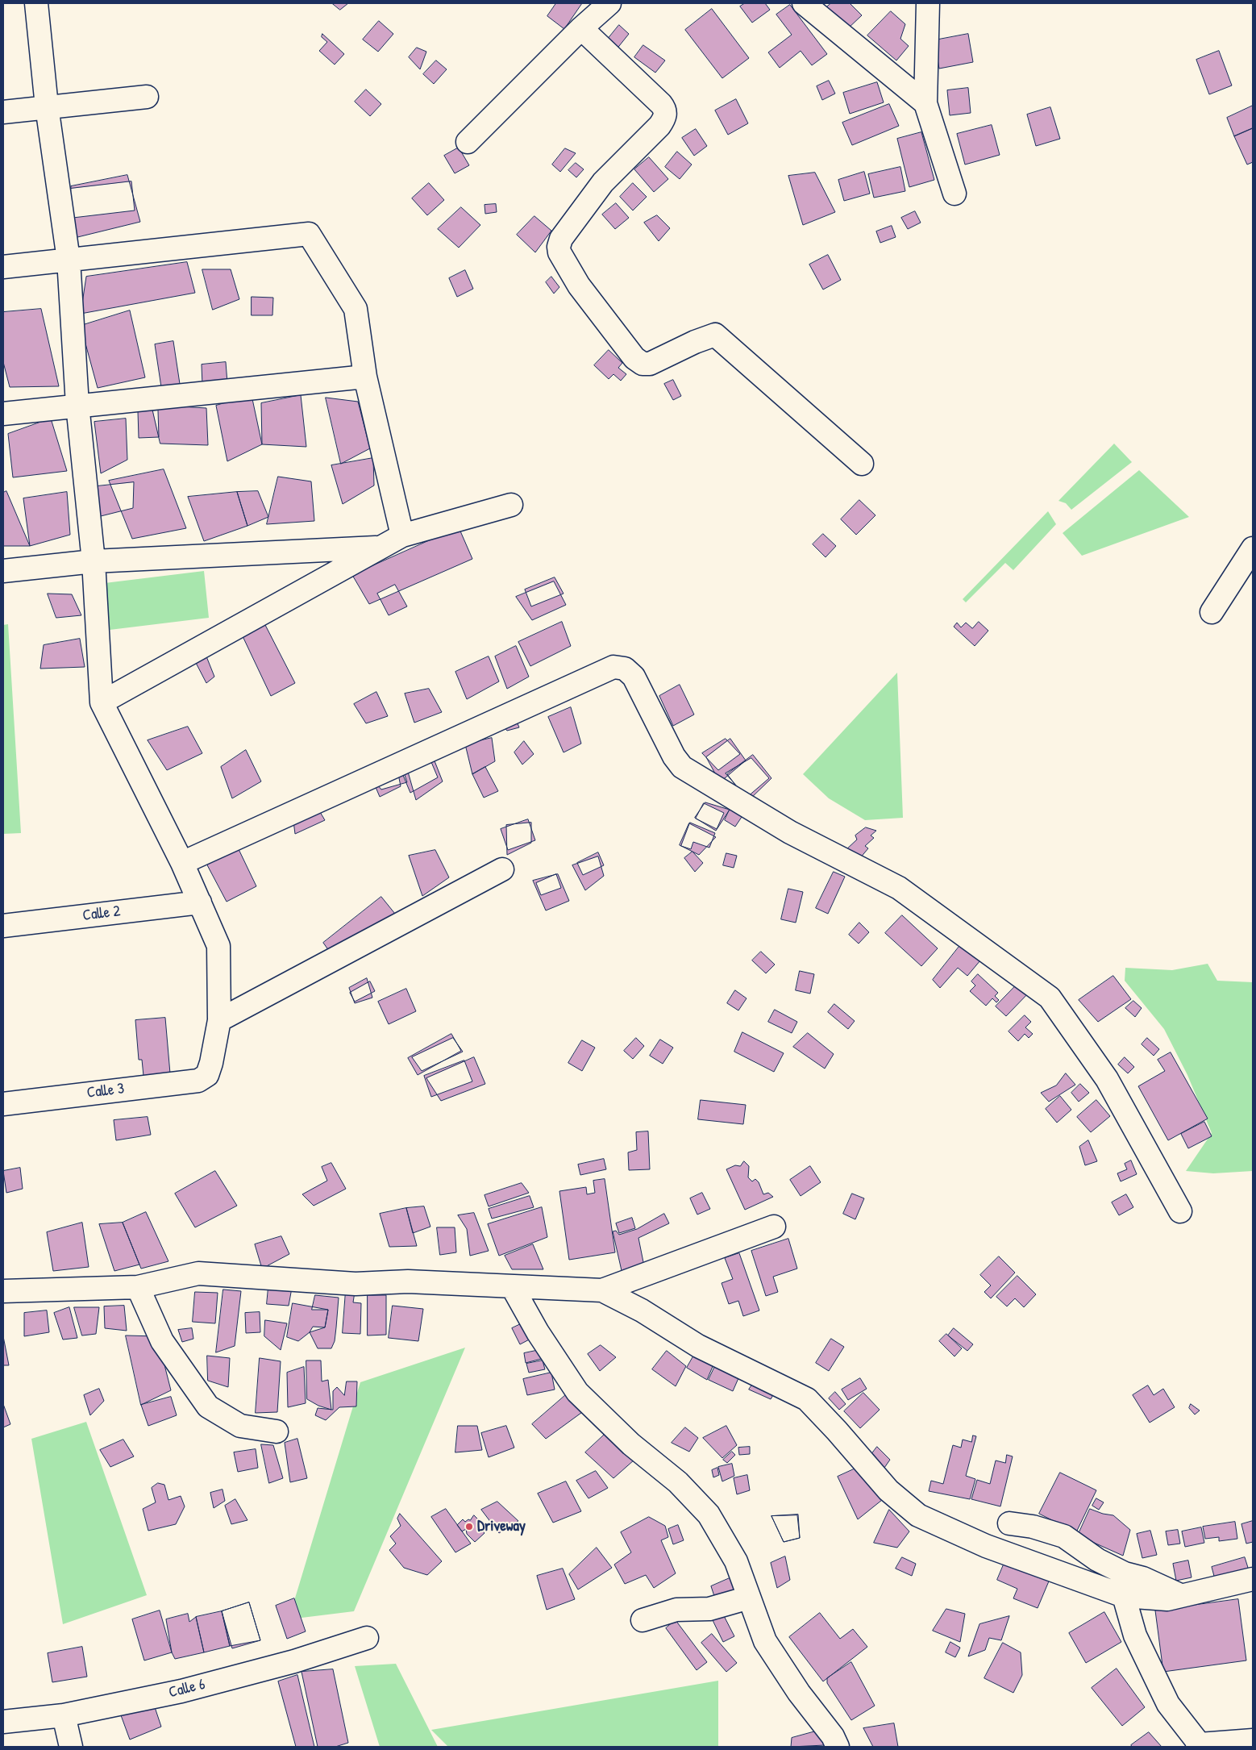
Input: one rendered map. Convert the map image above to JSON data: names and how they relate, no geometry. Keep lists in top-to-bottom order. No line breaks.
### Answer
{"streets":{"street":["Calle 2","Calle 3","Calle 6"]},"places":["Driveway"]}
